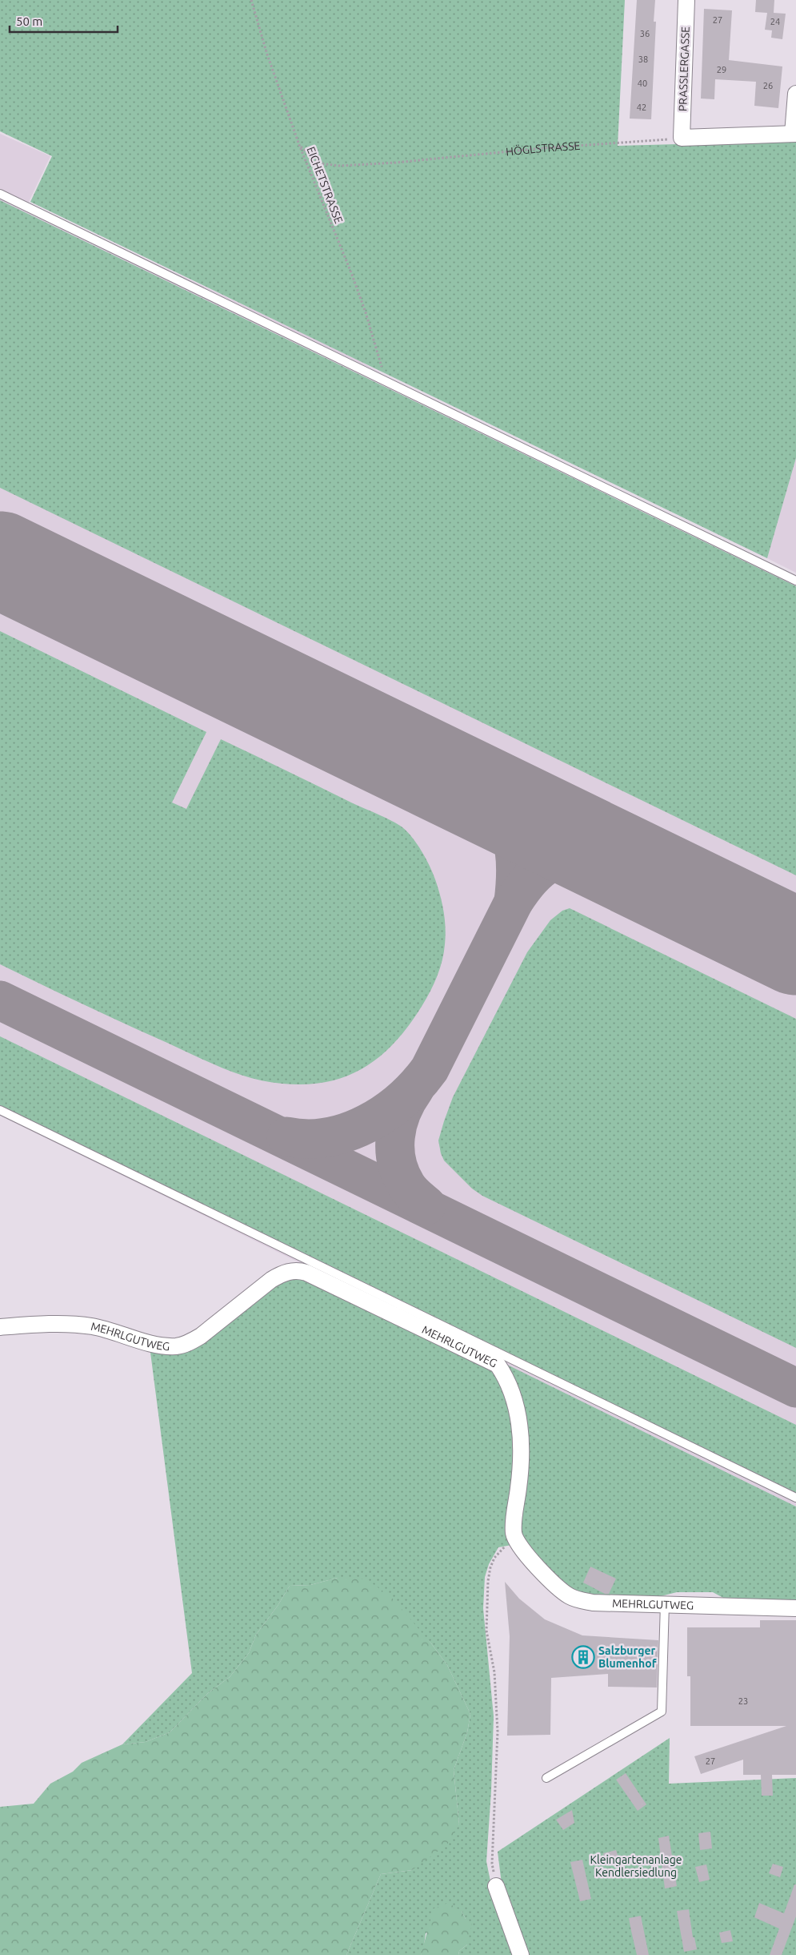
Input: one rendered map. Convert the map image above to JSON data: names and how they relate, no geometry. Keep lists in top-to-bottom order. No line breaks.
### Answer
{"streets":{"street":["PRASSLERGASSE","MEHRLGUTWEG"],"path":["HÖGLSTRASSE","EICHETSTRASSE"]},"crossings":[["PRASSLERGASSE","HÖGLSTRASSE"],["HÖGLSTRASSE","EICHETSTRASSE"]],"parks":["Kleingartenanlage Kendlersiedlung"],"places":{"building":["Salzburger Blumenhof"]},"house_numbers":["27","24","36","38","29","40","26","42","23","27"],"scale_bar":"50 m"}
